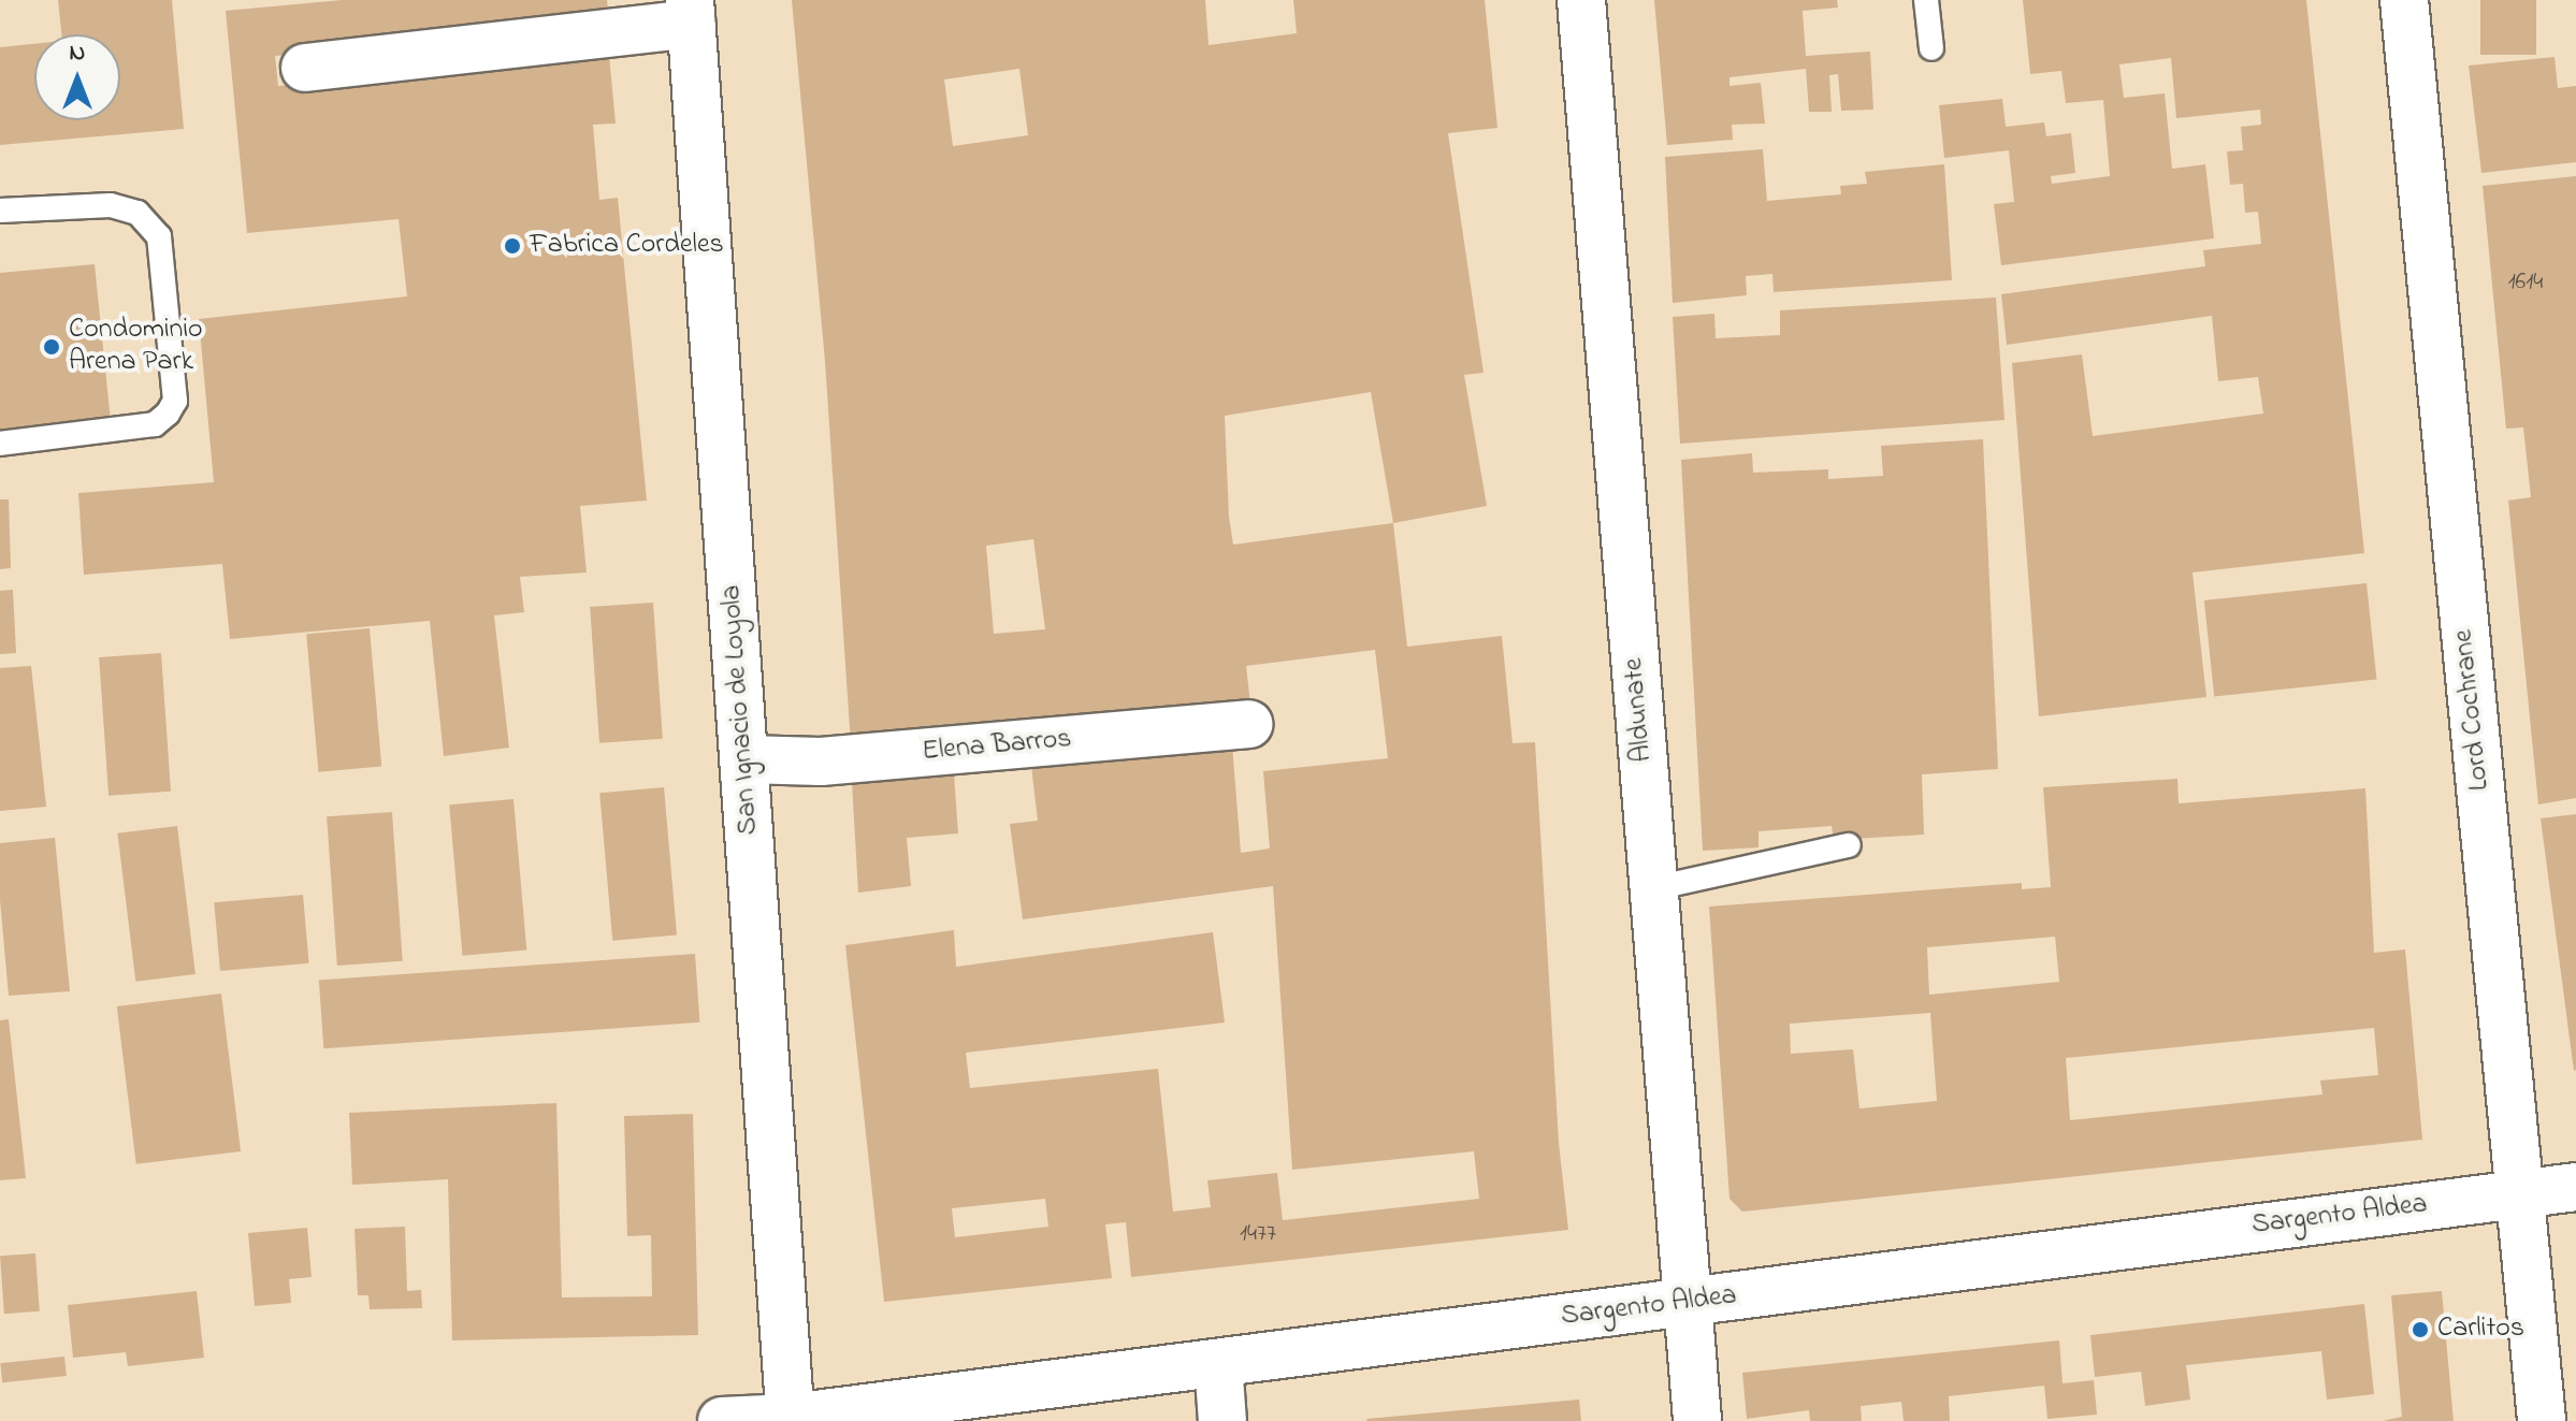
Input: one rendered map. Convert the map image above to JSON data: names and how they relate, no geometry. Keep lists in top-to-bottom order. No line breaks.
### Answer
{"streets":{"street":["San Ignacio de Loyola","Aldunate","Lord Cochrane","Elena Barros","Sargento Aldea"]},"crossings":[["San Ignacio de Loyola","Elena Barros"],["San Ignacio de Loyola","Sargento Aldea"],["Aldunate","Sargento Aldea"],["Lord Cochrane","Sargento Aldea"]],"places":["Fabrica Cordeles","Condominio Arena Park","Carlitos"],"house_numbers":["1614","1477"],"north":"top"}
